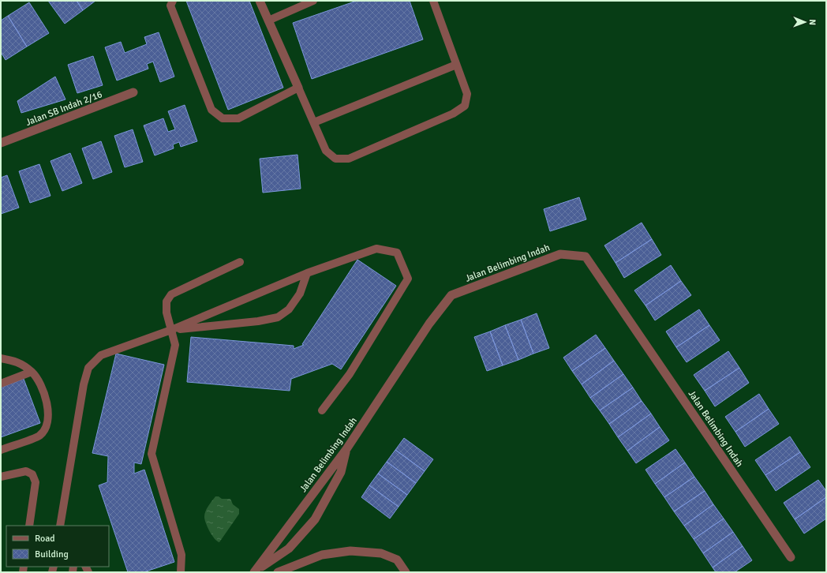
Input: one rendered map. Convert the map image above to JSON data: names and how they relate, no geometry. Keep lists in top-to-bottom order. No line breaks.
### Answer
{"streets":{"street":["Jalan SB Indah 2/16","Jalan Belimbing Indah"]},"legend":["Road","Building"],"north":"right"}
